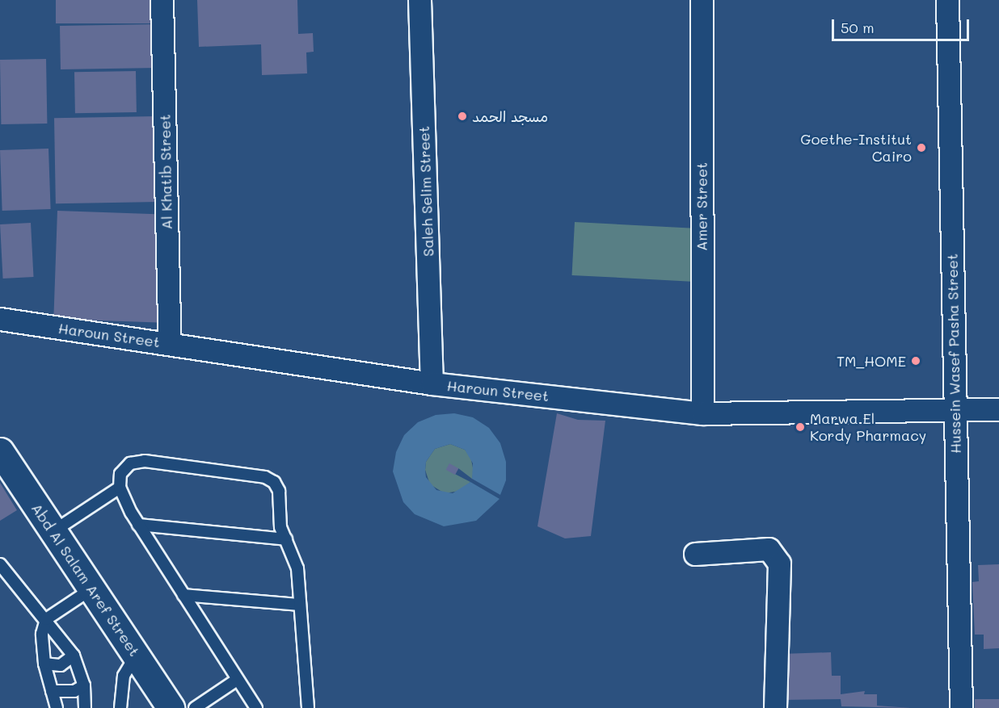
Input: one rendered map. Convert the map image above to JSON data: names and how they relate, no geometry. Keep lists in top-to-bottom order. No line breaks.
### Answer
{"streets":{"main road":["Abd Al Salam Aref Street"],"street":["Al Khatib Street","Saleh Selim Street","Amer Street","Haroun Street","Hussein Wasef Pasha Street"]},"crossings":[["Al Khatib Street","Haroun Street"],["Saleh Selim Street","Haroun Street"],["Amer Street","Haroun Street"],["Haroun Street","Hussein Wasef Pasha Street"]],"places":["مسجد الحمد","Goethe-Institut Cairo","TM_HOME","Marwa El Kordy Pharmacy"],"scale_bar":"50 m"}
